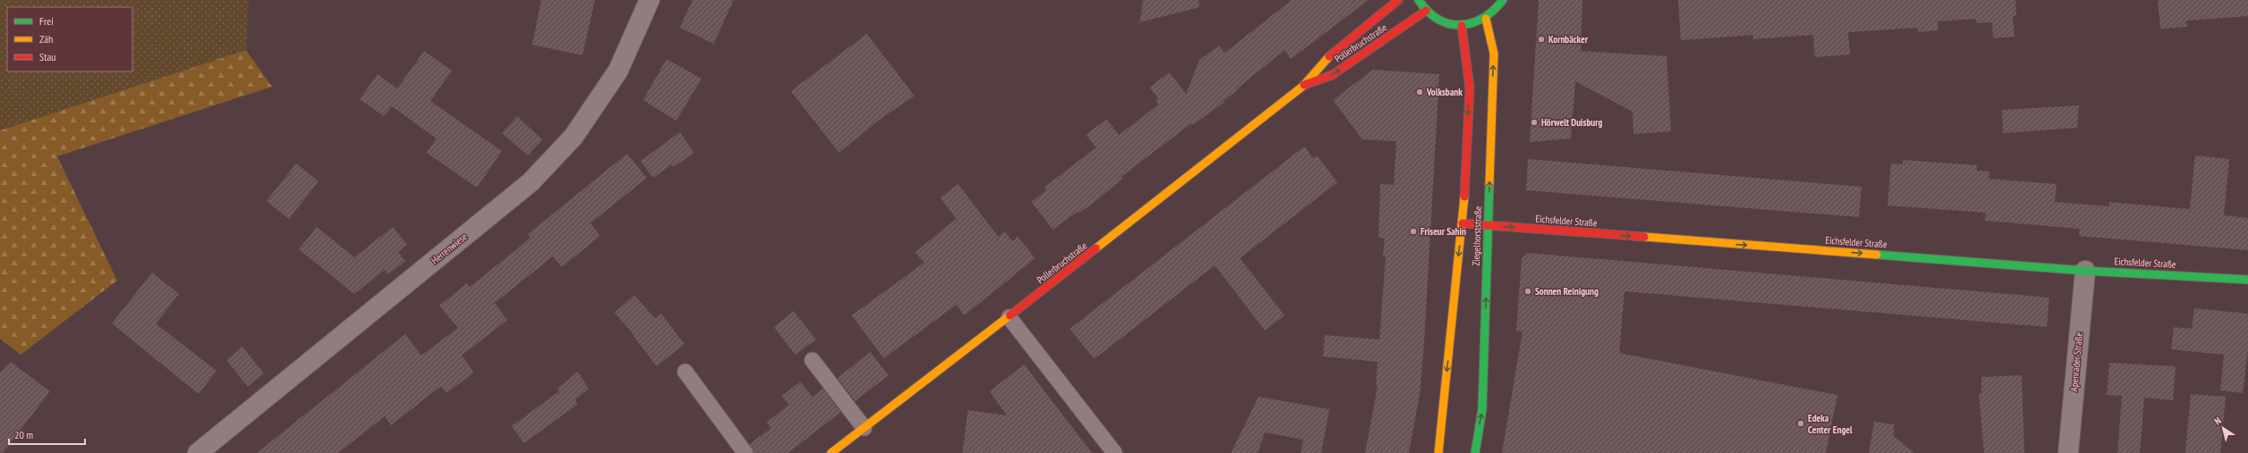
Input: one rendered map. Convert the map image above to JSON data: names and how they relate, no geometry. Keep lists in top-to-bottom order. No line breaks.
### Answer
{"streets":{"street":["Pollerbruchstraße","Eichsfelder Straße","Ziegelhorststraße","Herrenwiese","Apenrader Straße"]},"crossings":[["Eichsfelder Straße","Ziegelhorststraße"],["Eichsfelder Straße","Apenrader Straße"]],"one_way":["Eichsfelder Straße"],"places":["Kornbäcker","Volksbank","Hörwelt Duisburg","Friseur Sahin","Sonnen Reinigung","Edeka Center Engel"],"legend":["Frei","Zäh","Stau"],"scale_bar":"20 m","north":"top left"}
